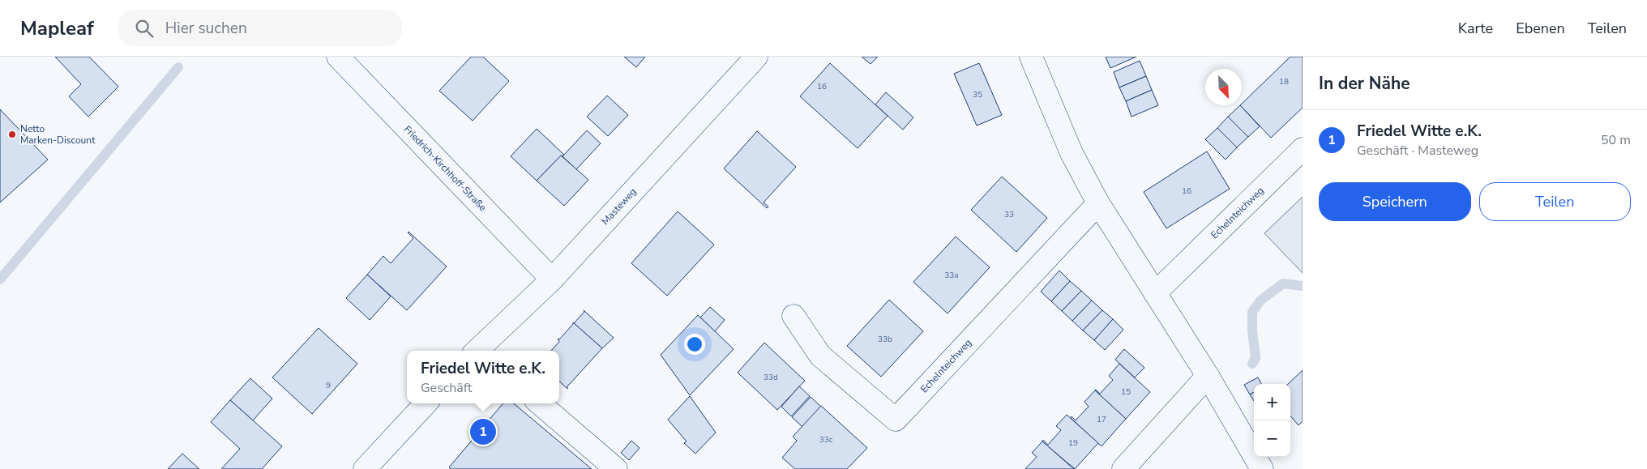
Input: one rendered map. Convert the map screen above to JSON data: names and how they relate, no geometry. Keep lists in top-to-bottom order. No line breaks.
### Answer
{"streets":{"street":["Friedrich-Kirchhoff-Straße","Masteweg","Echelnteichweg"]},"crossings":[["Friedrich-Kirchhoff-Straße","Masteweg"]],"places":["Netto Marken-Discount"],"house_numbers":["18","16","35","16","33","33a","33b","33d","9","15","17","33c","19"],"north":"bottom right","page":{"header":"Mapleaf","search":"Hier suchen","nav":["Karte","Ebenen","Teilen"],"heading":"In der Nähe","list":[{"mark":"1","name":"Friedel Witte e.K.","note":"Geschäft · Masteweg","value":"50 m"}],"buttons":["Speichern","Teilen"],"popup":["Friedel Witte e.K.","Geschäft"],"map_buttons":["+","−"],"pins":"1"}}
